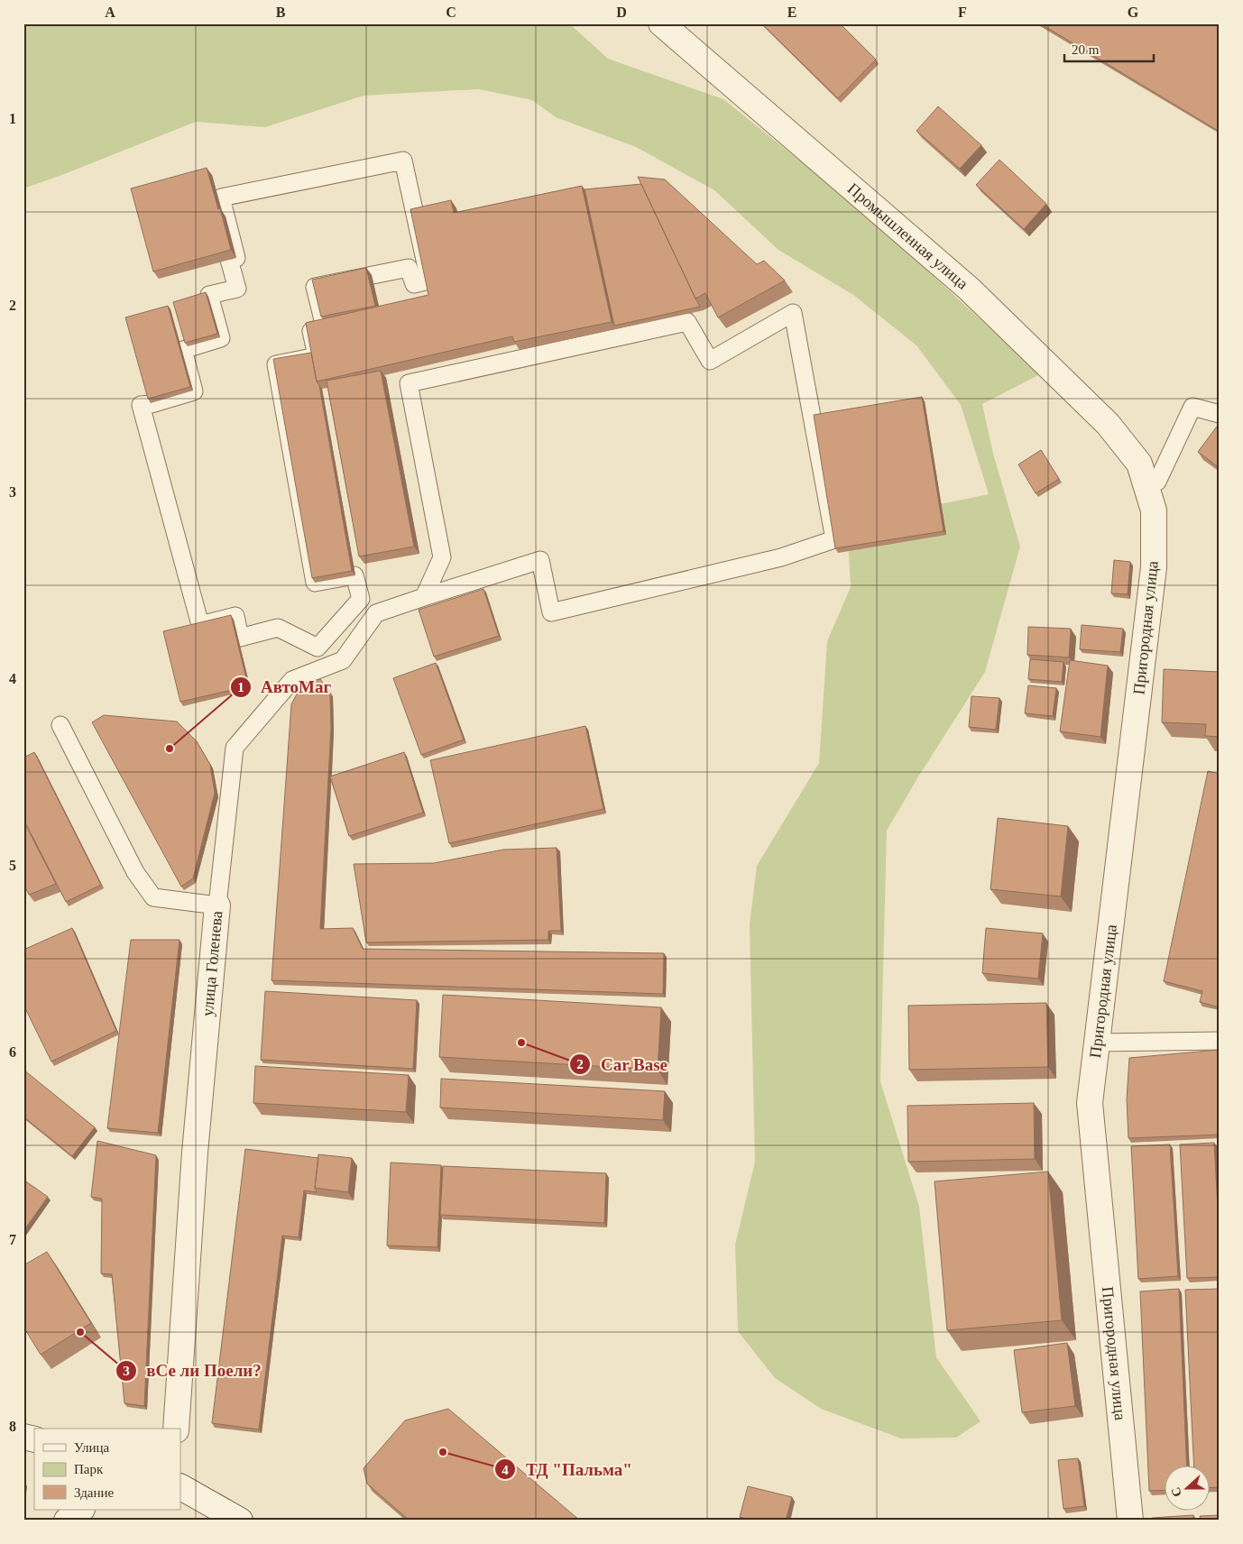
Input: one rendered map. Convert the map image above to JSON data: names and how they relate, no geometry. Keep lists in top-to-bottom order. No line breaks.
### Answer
{"streets":{"street":["Промышленная улица","Пригородная улица","улица Голенева"]},"crossings":[["Промышленная улица","Пригородная улица"]],"places":["АвтоМаг","Car Base","вСе ли Поели?","ТД \"Пальма\""],"legend":["Улица","Парк","Здание"],"scale_bar":"20 m","north":"left","grid":{"columns":["A","B","C","D","E","F","G"],"rows":["1","2","3","4","5","6","7","8"]}}
